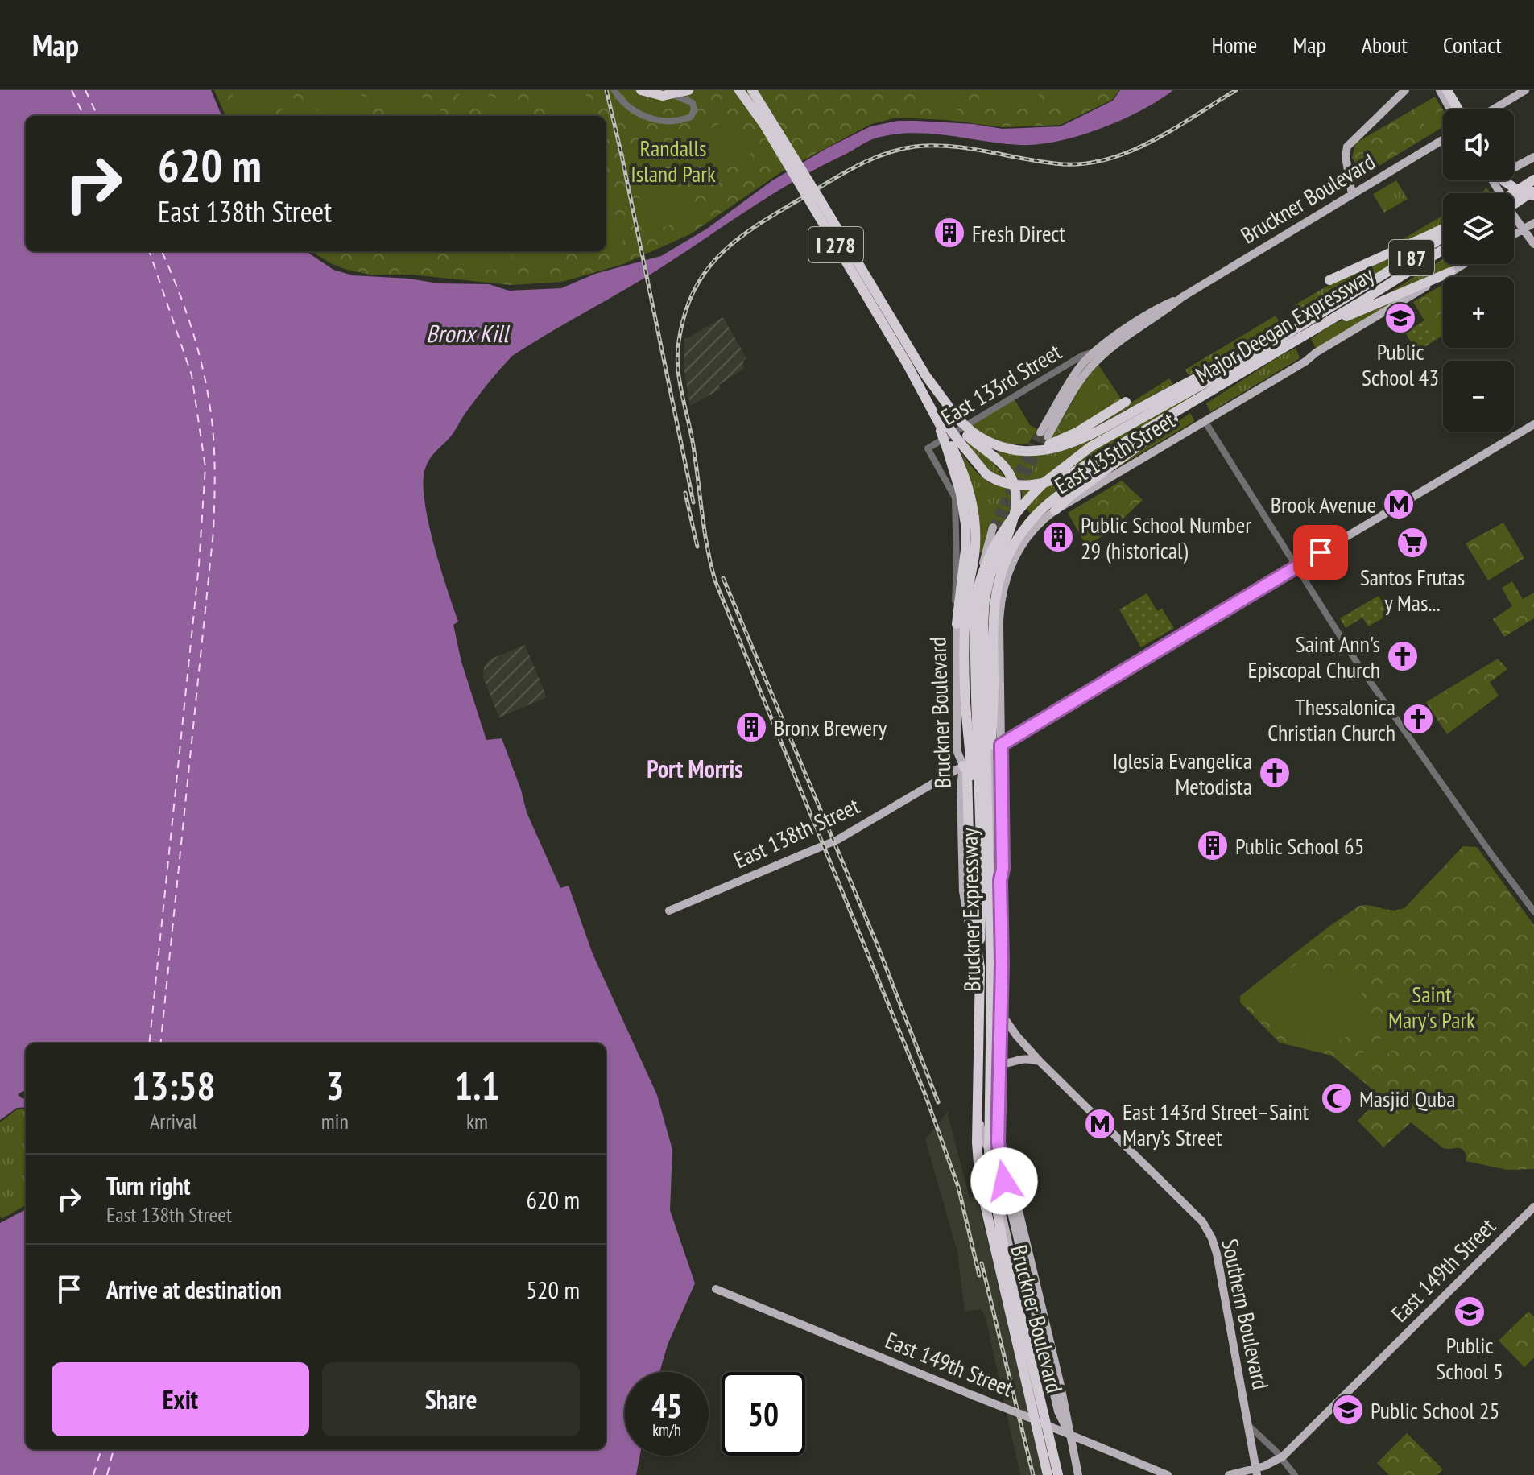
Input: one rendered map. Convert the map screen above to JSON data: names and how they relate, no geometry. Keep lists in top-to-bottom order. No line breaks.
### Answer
{"streets":{"highway":["I 278","I 87","Major Deegan Expressway","Bruckner Expressway"],"main road":["Bruckner Boulevard","East 135th Street","East 138th Street","East 149th Street","Southern Boulevard"],"street":["East 133rd Street"]},"crossings":[["Bruckner Boulevard","East 133rd Street"],["Bruckner Boulevard","East 135th Street"],["Bruckner Boulevard","East 138th Street"],["Bruckner Boulevard","Bruckner Expressway"],["Bruckner Boulevard","East 149th Street"],["Bruckner Boulevard","Southern Boulevard"],["I 278","Bruckner Expressway"],["East 149th Street","Southern Boulevard"]],"districts":["Port Morris"],"water":["Bronx Kill"],"parks":["Randalls Island Park","Saint Mary's Park"],"places":{"building":["Fresh Direct","Public School Number 29 (historical)","Bronx Brewery","Public School 65"],"school or university":["Public School 43","Public School 5","Public School 25"],"metro station":["Brook Avenue","East 143rd Street–Saint Mary’s Street"],"supermarket":["Santos Frutas y Mas..."],"church":["Saint Ann's Episcopal Church","Thessalonica Christian Church","Iglesia Evangelica Metodista"],"mosque":["Masjid Quba"]},"page":{"header":"Map","nav":["Home","Map","About","Contact"],"map_buttons":["+","−"],"turn":["620 m","East 138th Street"],"eta":["13:58","Arrival","3","min","1.1","km"],"list":[{"name":"Turn right","note":"East 138th Street","value":"620 m"},{"name":"Arrive at destination","value":"520 m"}],"buttons":["Exit","Share"],"speed":"45 km/h","limit":"50"}}
